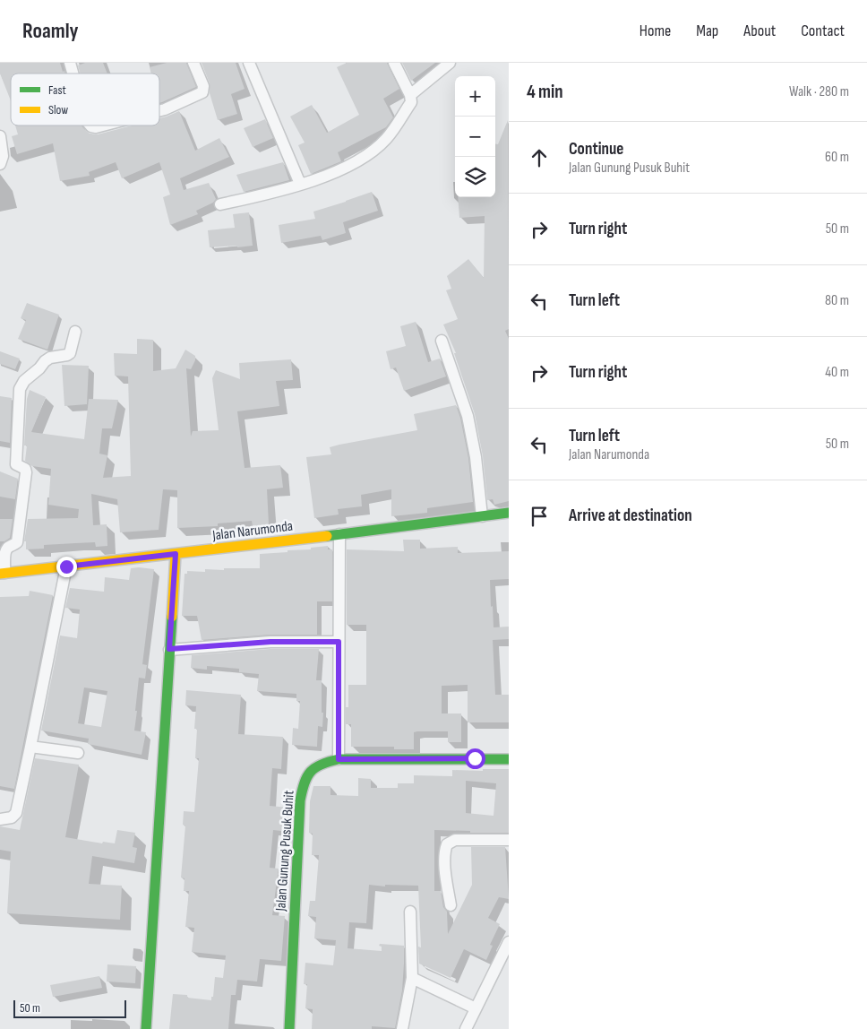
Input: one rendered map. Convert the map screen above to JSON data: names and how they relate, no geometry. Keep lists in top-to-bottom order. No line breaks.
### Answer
{"streets":{"street":["Jalan Narumonda","Jalan Gunung Pusuk Buhit"]},"legend":["Fast","Slow"],"scale_bar":"50 m","page":{"header":"Roamly","nav":["Home","Map","About","Contact"],"heading":["4 min","Walk · 280 m"],"map_buttons":["+","−"],"list":[["Continue","Jalan Gunung Pusuk Buhit","60 m"],["Turn right","50 m"],["Turn left","80 m"],["Turn right","40 m"],["Turn left","Jalan Narumonda","50 m"],"Arrive at destination"],"scale":"50 m"}}
